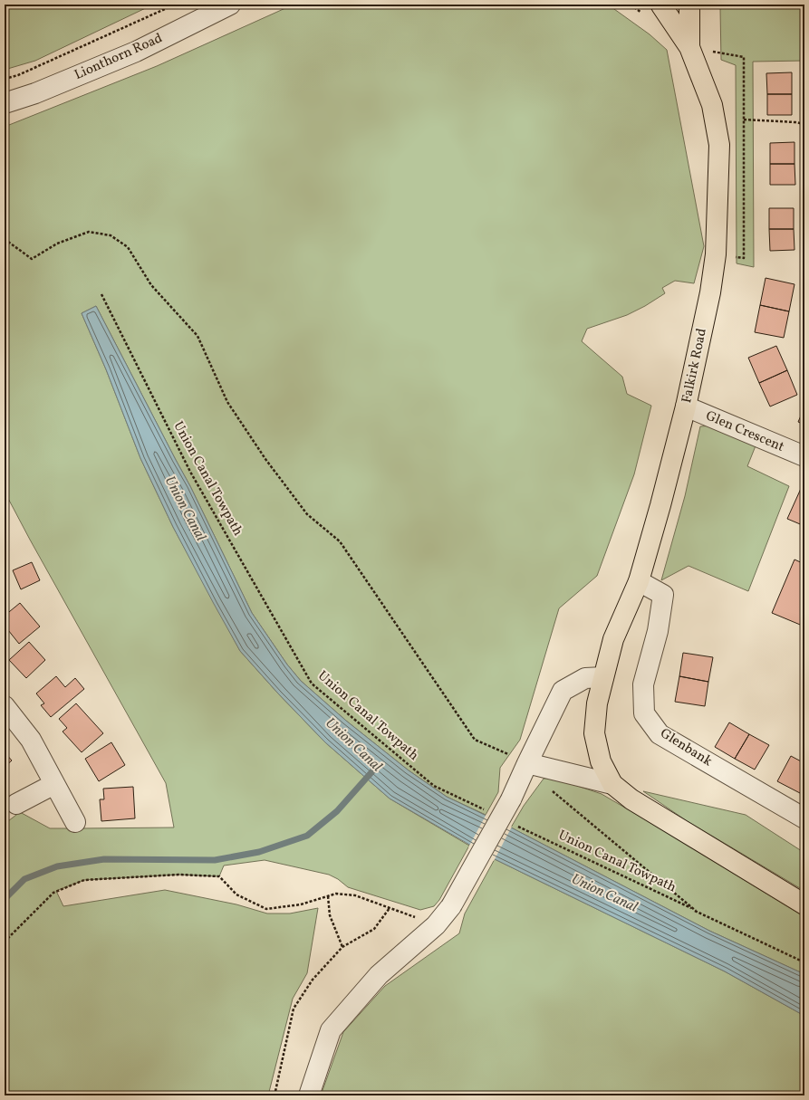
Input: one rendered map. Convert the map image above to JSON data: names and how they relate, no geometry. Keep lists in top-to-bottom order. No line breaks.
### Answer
{"streets":{"main road":["Falkirk Road"],"street":["Lionthorn Road","Glen Crescent","Glenbank"],"path":["Union Canal Towpath"]},"crossings":[["Falkirk Road","Glen Crescent"],["Falkirk Road","Glenbank"]],"water":["Union Canal"]}
